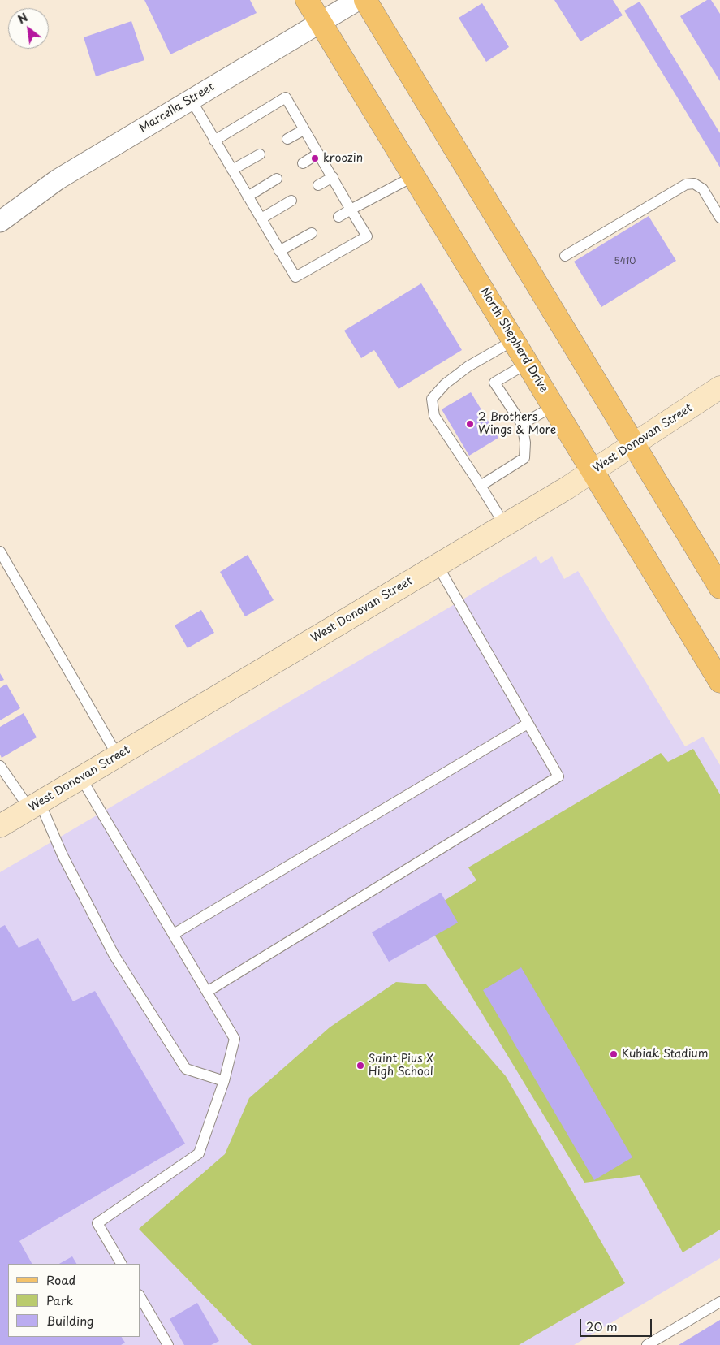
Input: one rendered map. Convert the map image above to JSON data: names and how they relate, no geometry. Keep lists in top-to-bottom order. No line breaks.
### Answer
{"streets":{"main road":["North Shepherd Drive"],"street":["Marcella Street","West Donovan Street"]},"crossings":[["Marcella Street","North Shepherd Drive"],["North Shepherd Drive","West Donovan Street"]],"places":["kroozin","2 Brothers Wings & More","Kubiak Stadium","Saint Pius X High School"],"house_numbers":["5410"],"legend":["Road","Park","Building"],"scale_bar":"20 m","north":"top left"}
